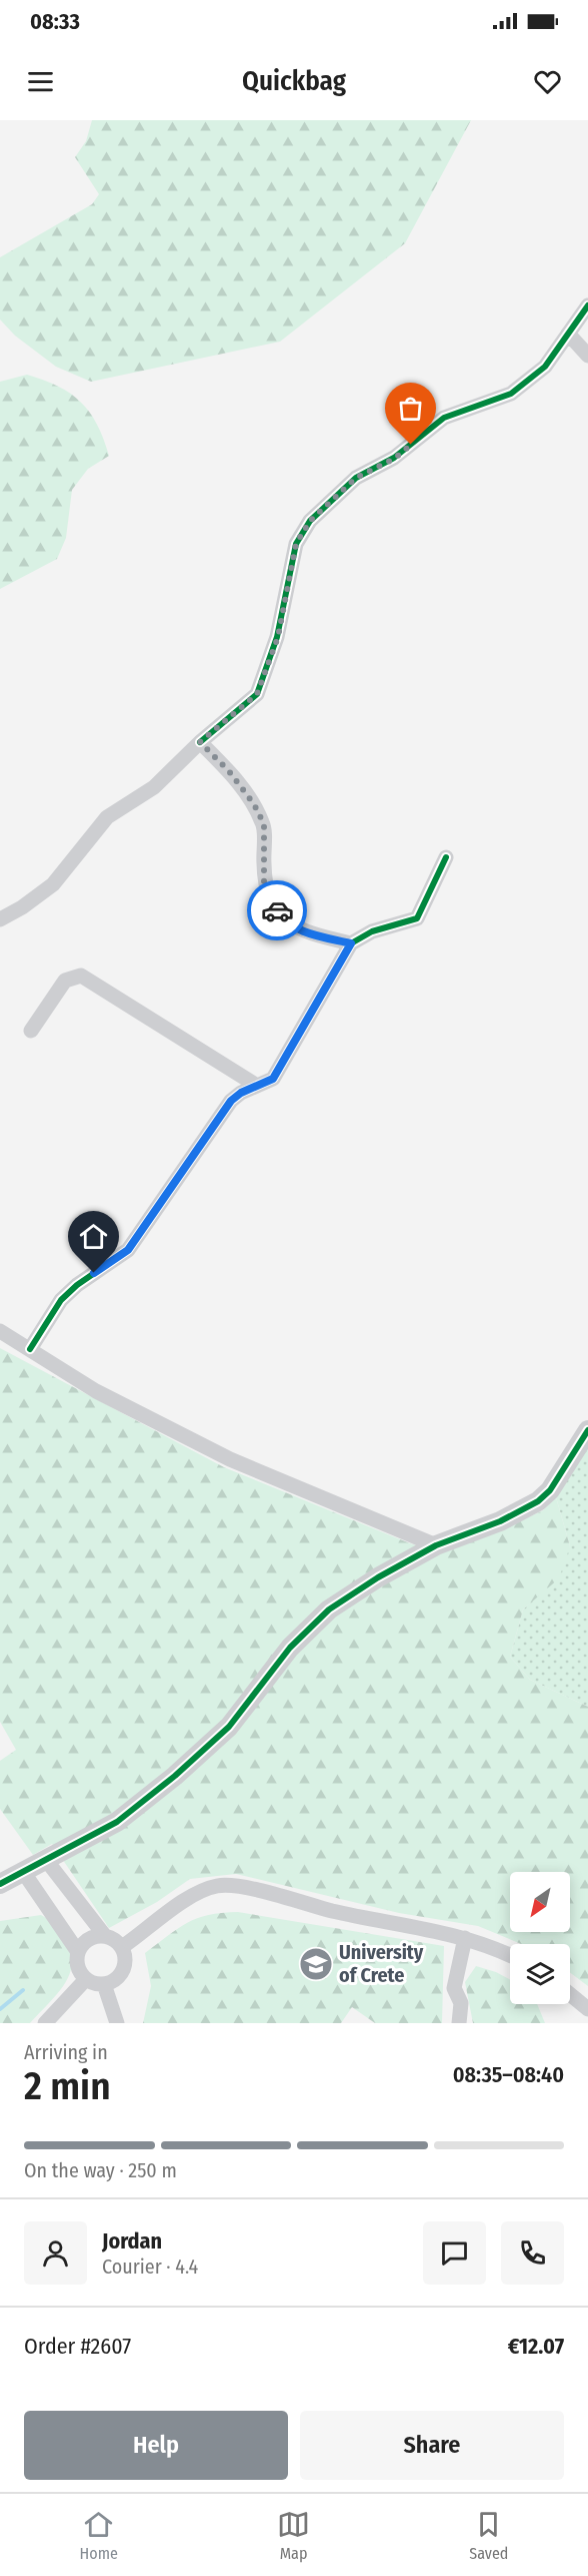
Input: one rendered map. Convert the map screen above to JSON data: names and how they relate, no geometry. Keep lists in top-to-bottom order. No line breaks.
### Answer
{"places":{"school or university":["University of Crete"]},"north":"bottom left","page":{"status":"08:33","header":"Quickbag","heading":["2 min","Arriving in","08:35–08:40"],"panel":["Jordan","Courier · 4.4","Order #2607","€12.07"],"bar":"On the way · 250 m","buttons":["Help","Share"],"tabs":["Home","Map","Saved"]}}
